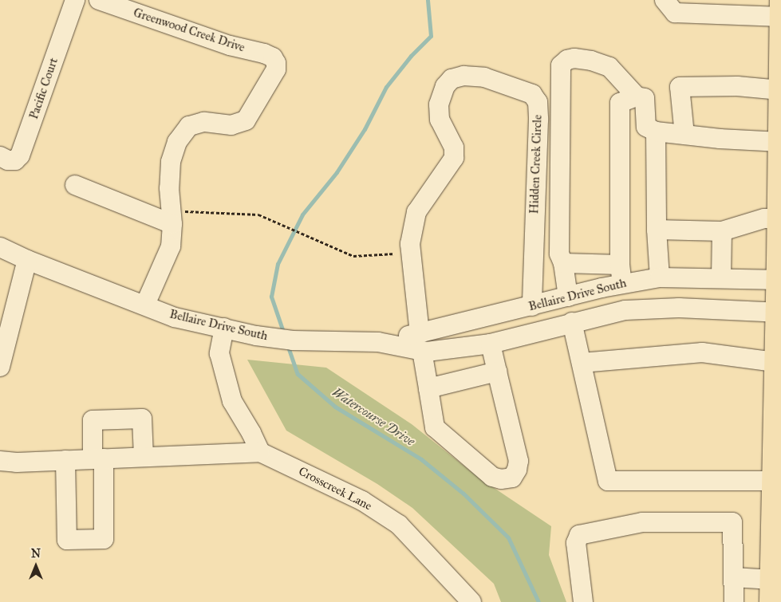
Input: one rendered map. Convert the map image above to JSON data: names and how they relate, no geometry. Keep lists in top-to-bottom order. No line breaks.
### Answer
{"streets":{"street":["Greenwood Creek Drive","Pacific Court","Hidden Creek Circle","Bellaire Drive South","Crosscreek Lane"]},"crossings":[["Hidden Creek Circle","Bellaire Drive South"]],"water":["Watercourse Drive"],"north":"top"}
